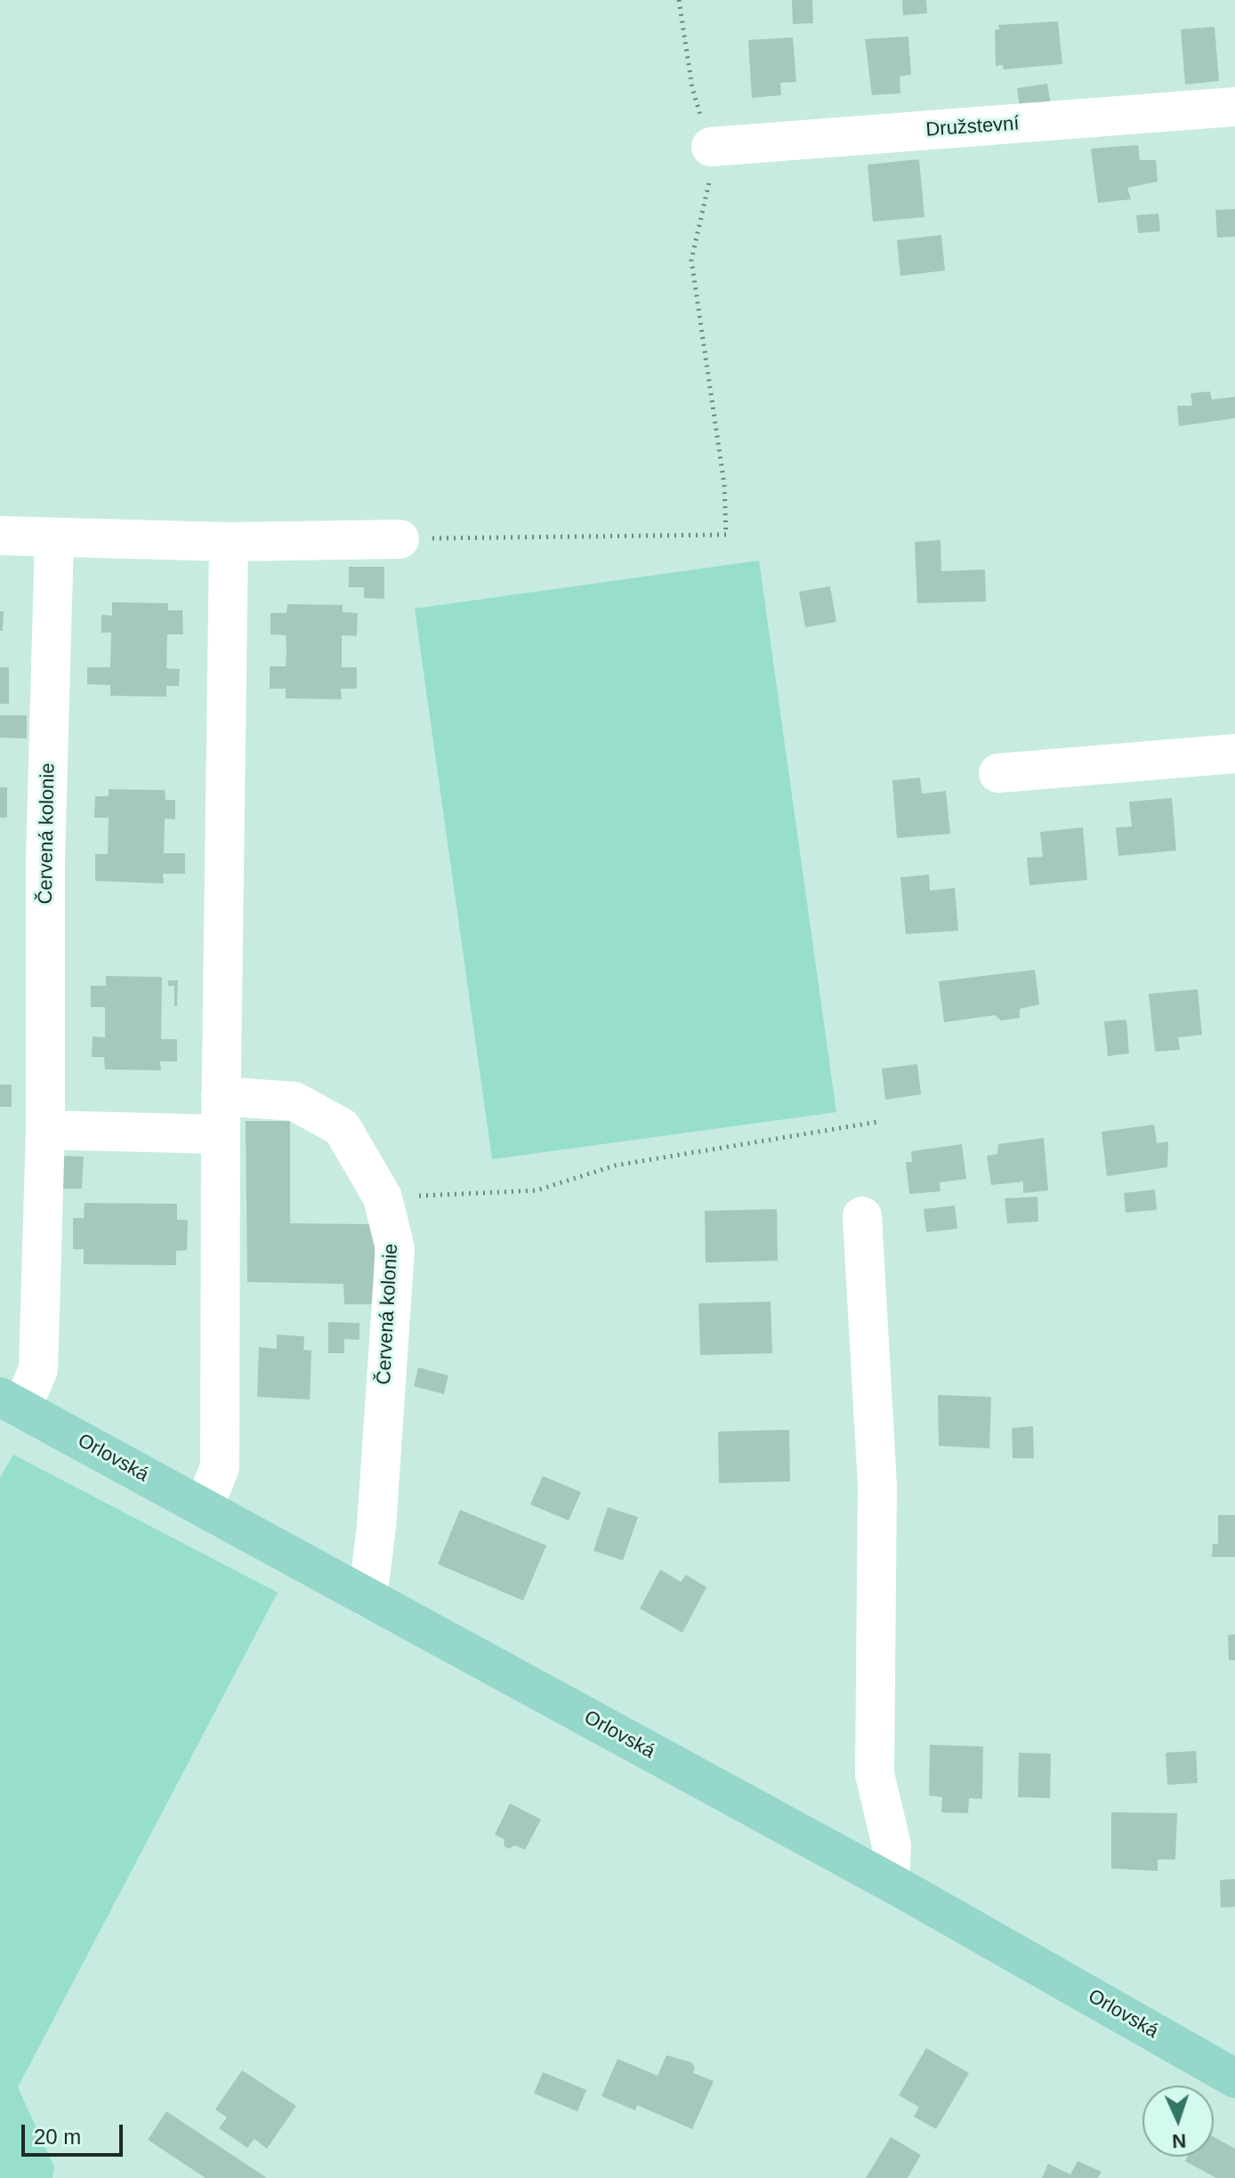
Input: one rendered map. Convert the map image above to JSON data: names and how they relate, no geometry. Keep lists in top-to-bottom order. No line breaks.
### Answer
{"streets":{"main road":["Orlovská"],"street":["Družstevní","Červená kolonie"]},"crossings":[["Červená kolonie","Orlovská"]],"scale_bar":"20 m","north":"bottom"}
